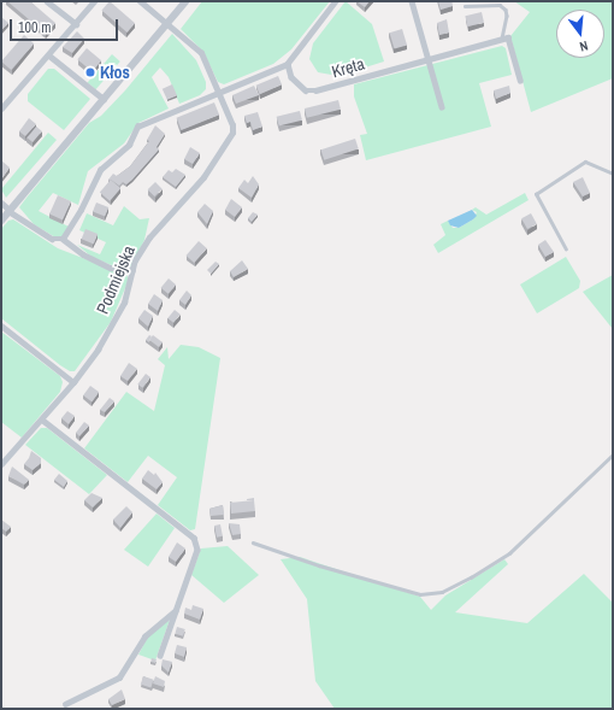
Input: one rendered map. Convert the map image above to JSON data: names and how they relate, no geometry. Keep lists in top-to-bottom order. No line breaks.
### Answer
{"streets":{"street":["Kręta","Podmiejska"]},"places":["Kłos"],"scale_bar":"100 m","north":"bottom"}
